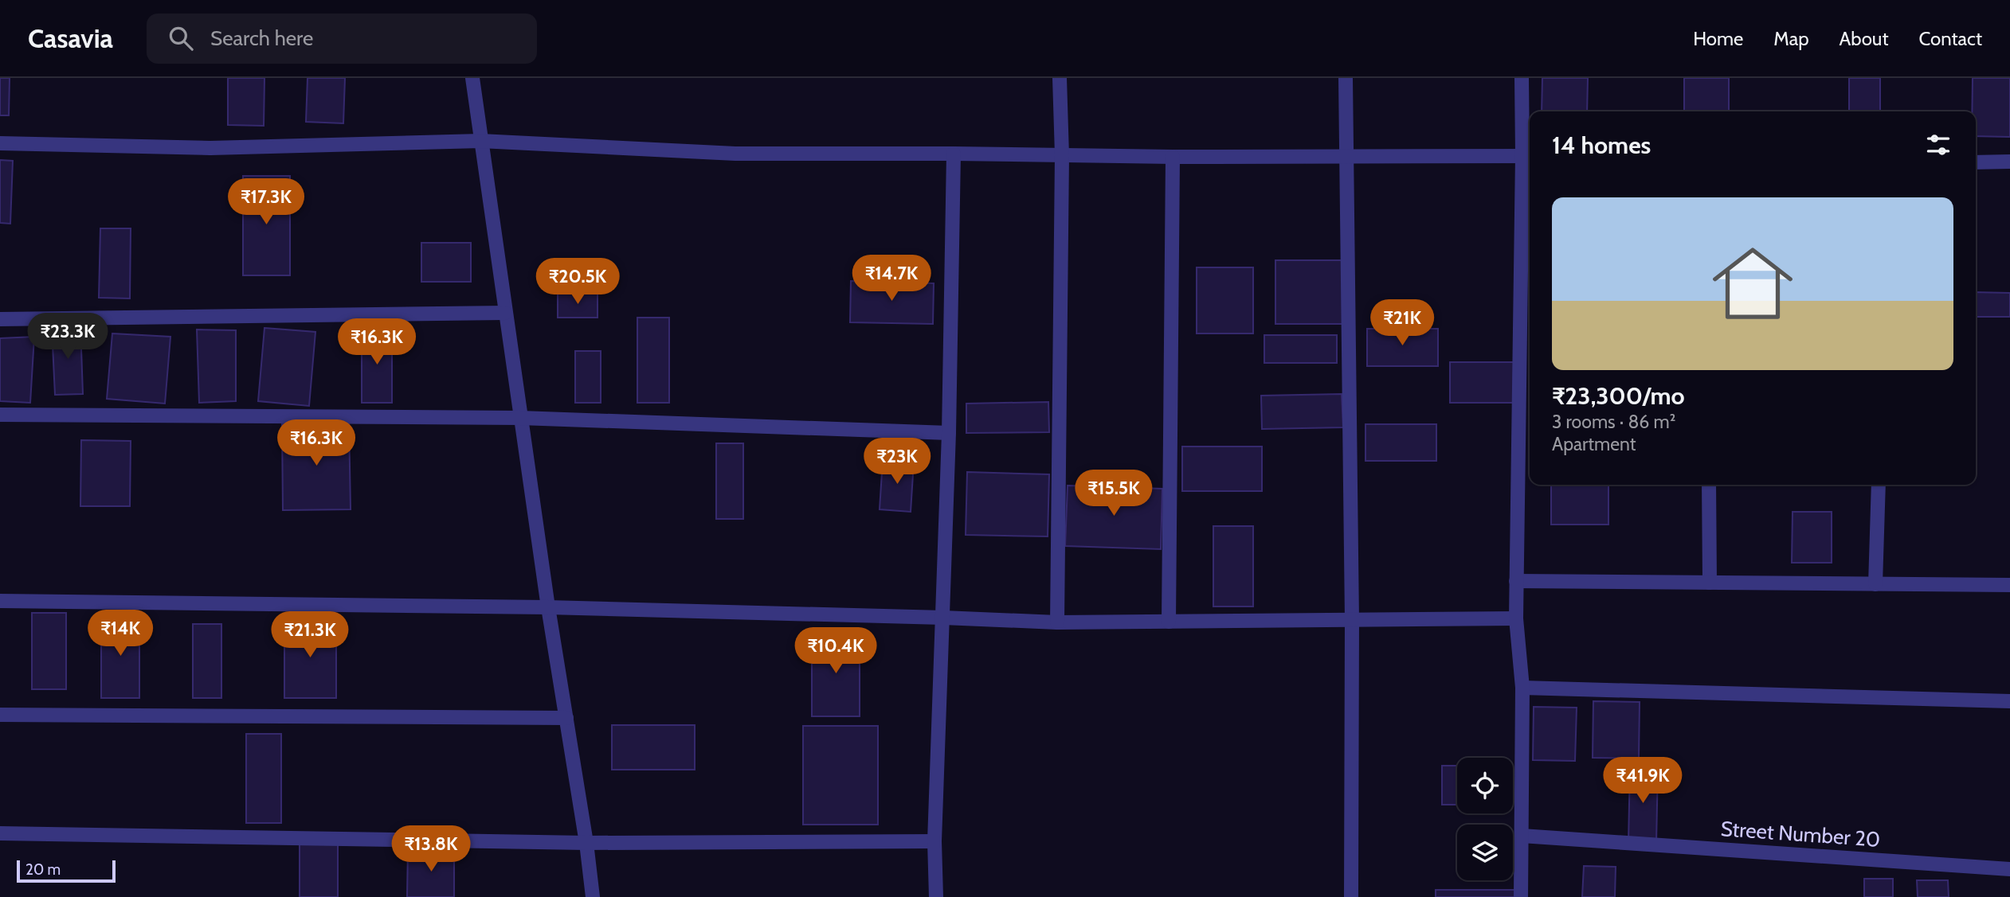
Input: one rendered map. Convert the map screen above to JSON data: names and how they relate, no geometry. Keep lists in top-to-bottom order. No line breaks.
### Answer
{"streets":{"street":["Street Number 20"]},"scale_bar":"20 m","page":{"header":"Casavia","search":"Search here","nav":["Home","Map","About","Contact"],"heading":"14 homes","price":["₹17.3K","₹14.7K","₹20.5K","₹21K","₹23.3K","₹16.3K","₹16.3K","₹23K","₹15.5K","₹14K","₹21.3K","₹10.4K","₹41.9K","₹13.8K"],"list":[{"name":"₹23,300/mo","note":"3 rooms · 86 m² · Apartment"}],"scale":"20 m"}}
